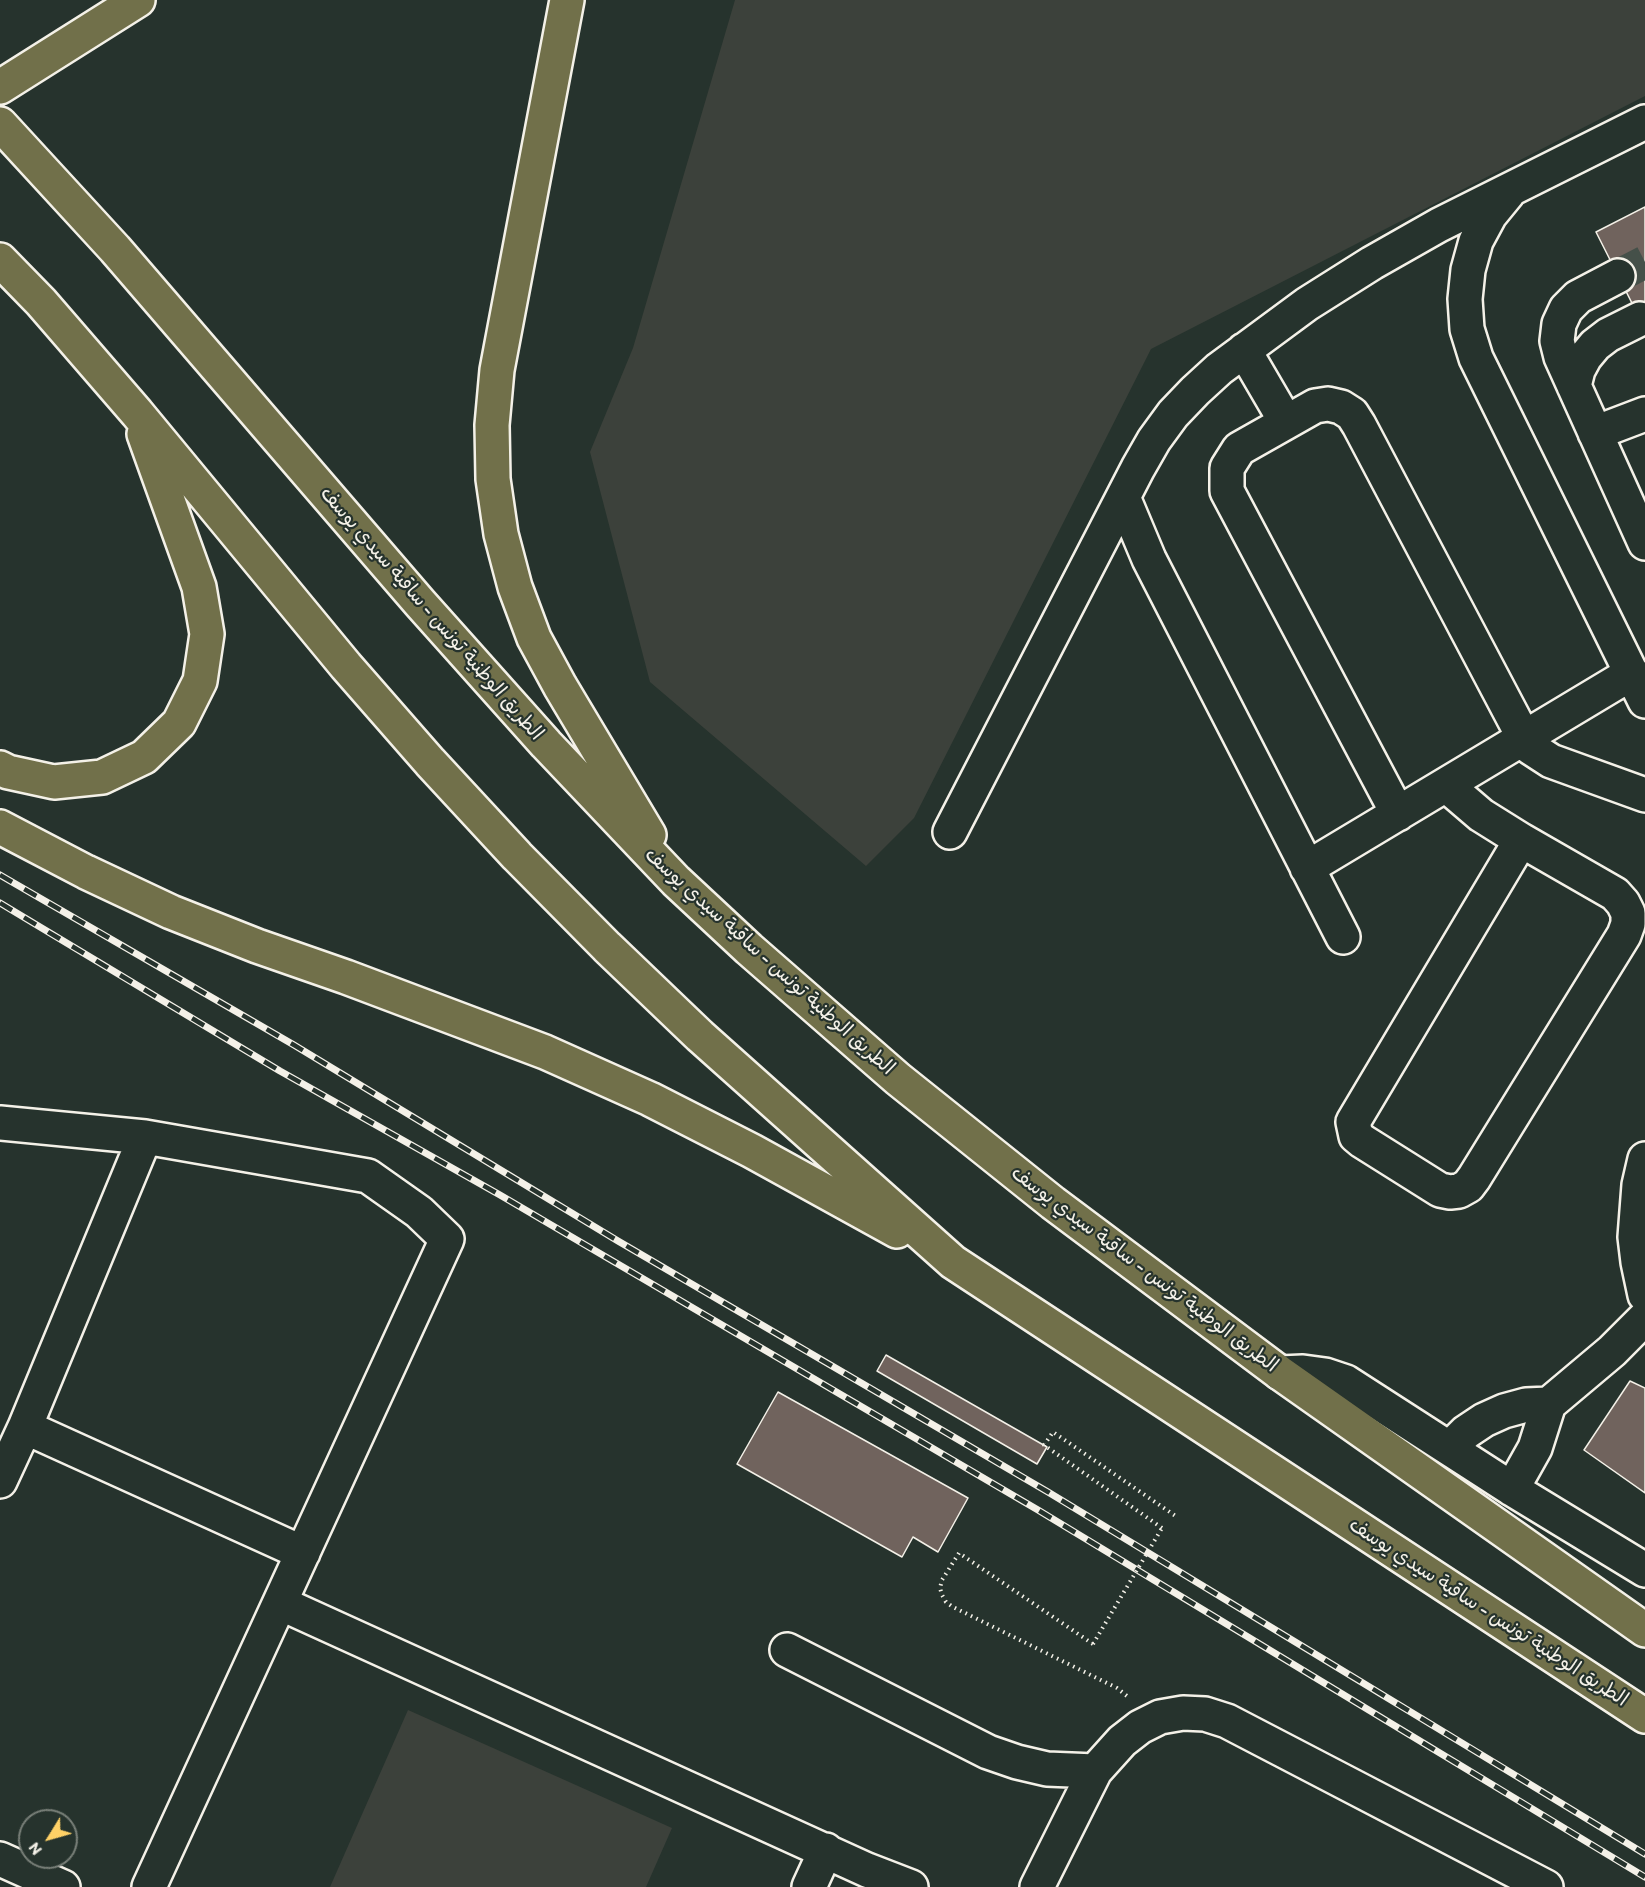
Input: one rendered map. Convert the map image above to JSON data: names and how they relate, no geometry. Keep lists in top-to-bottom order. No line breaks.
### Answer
{"streets":{"highway":["الطريق الوطنية تونس - ساقية سيدي يوسف"]},"north":"bottom left"}
